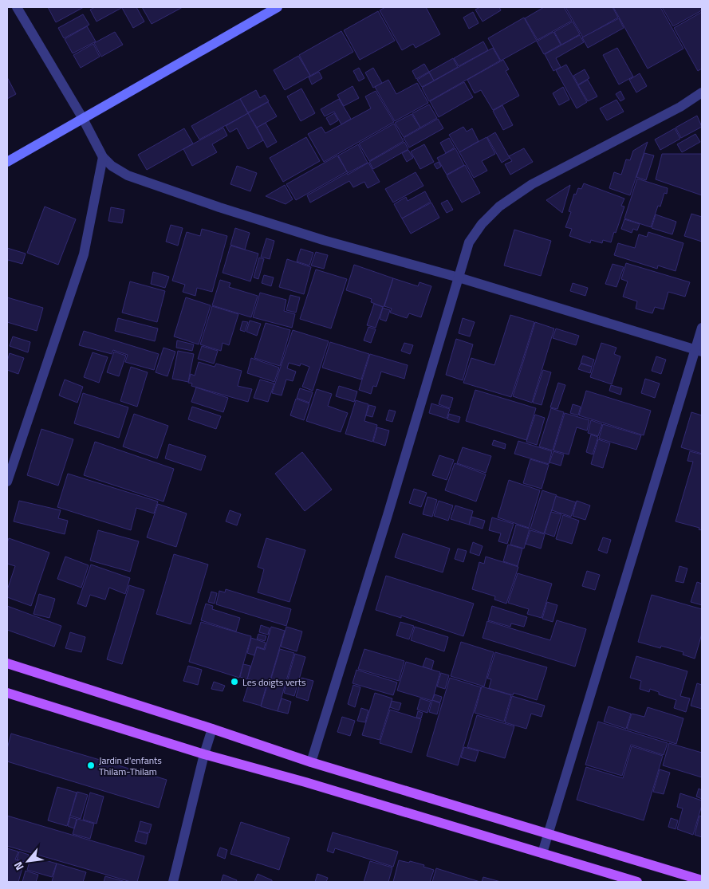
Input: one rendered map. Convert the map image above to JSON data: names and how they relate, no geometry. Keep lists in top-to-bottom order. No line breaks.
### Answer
{"places":["Les doigts verts","Jardin d'enfants Thilam-Thilam"],"north":"bottom left"}
